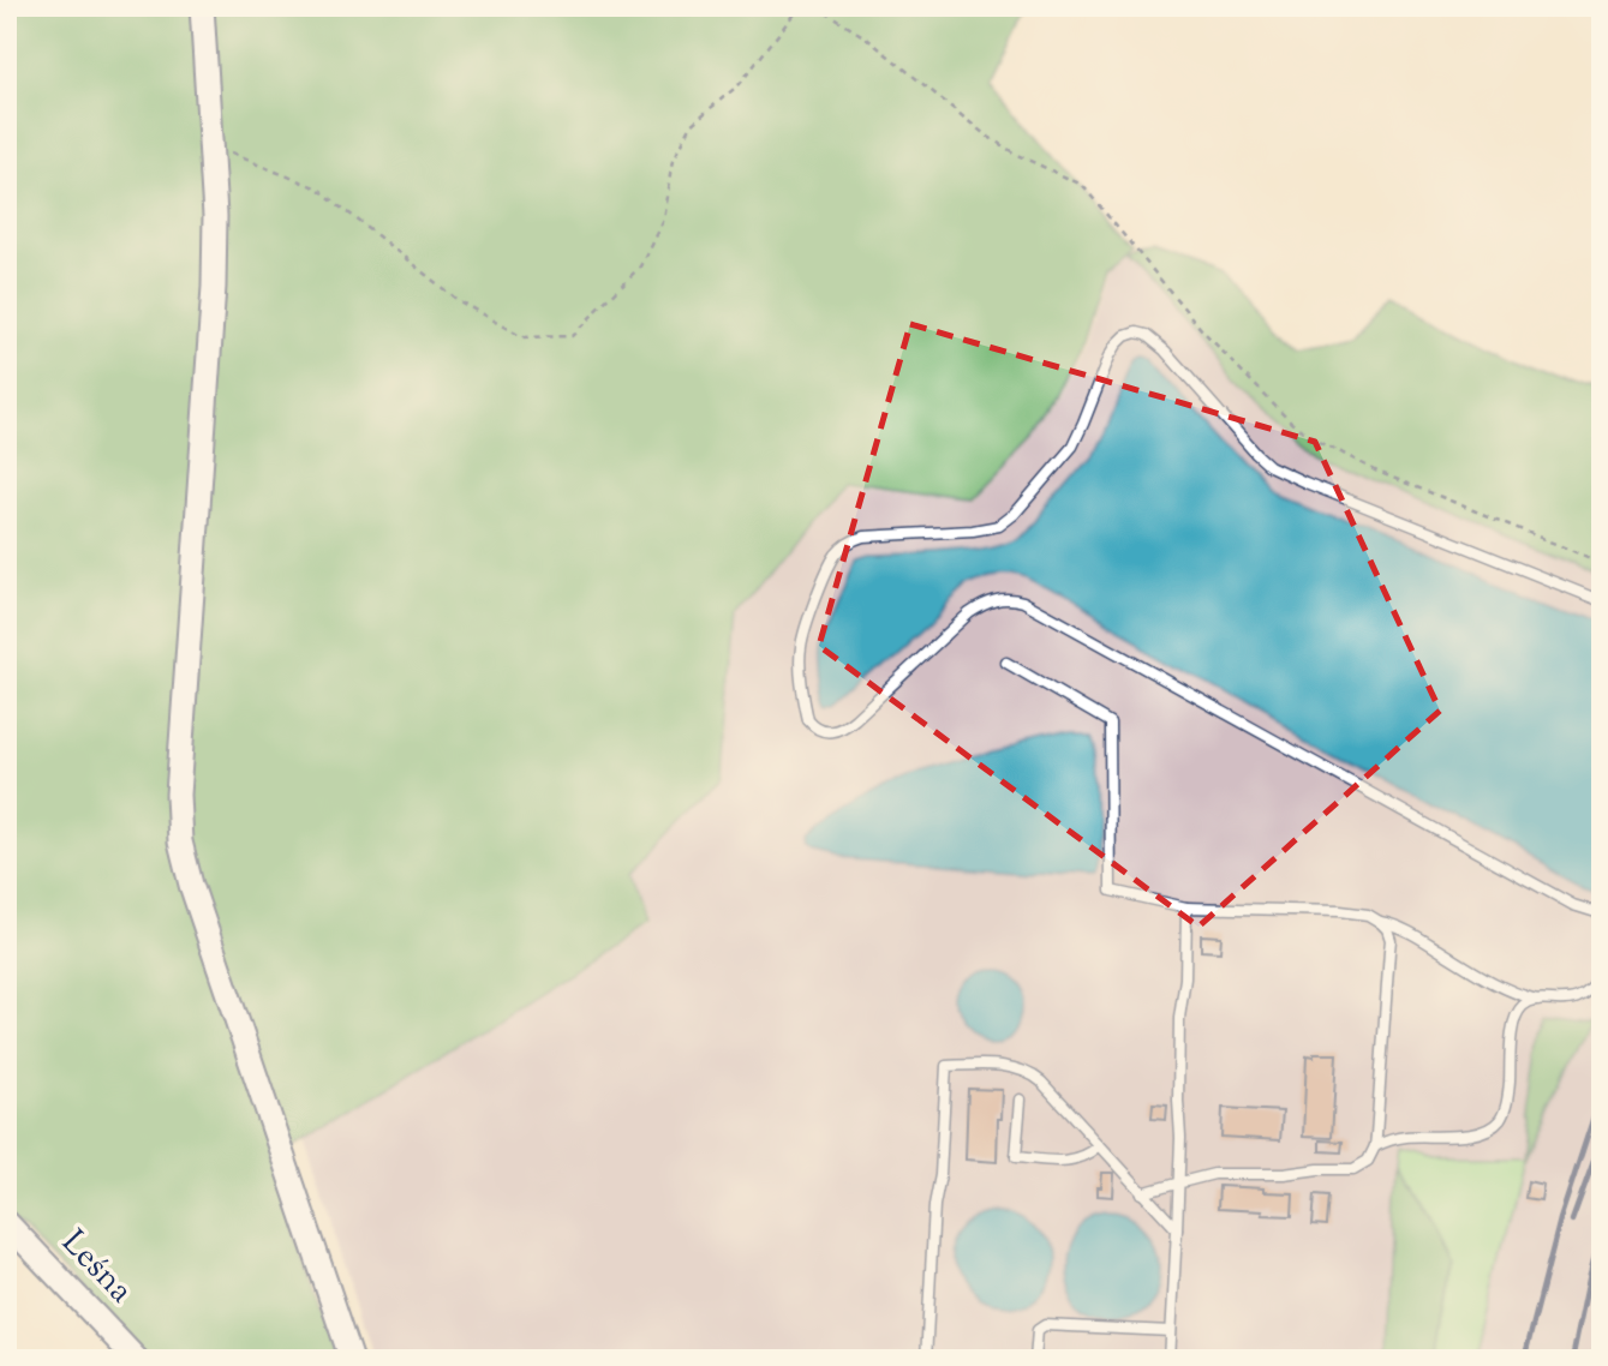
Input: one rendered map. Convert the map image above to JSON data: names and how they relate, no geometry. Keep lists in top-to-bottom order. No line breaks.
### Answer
{"streets":{"street":["Leśna"]}}
